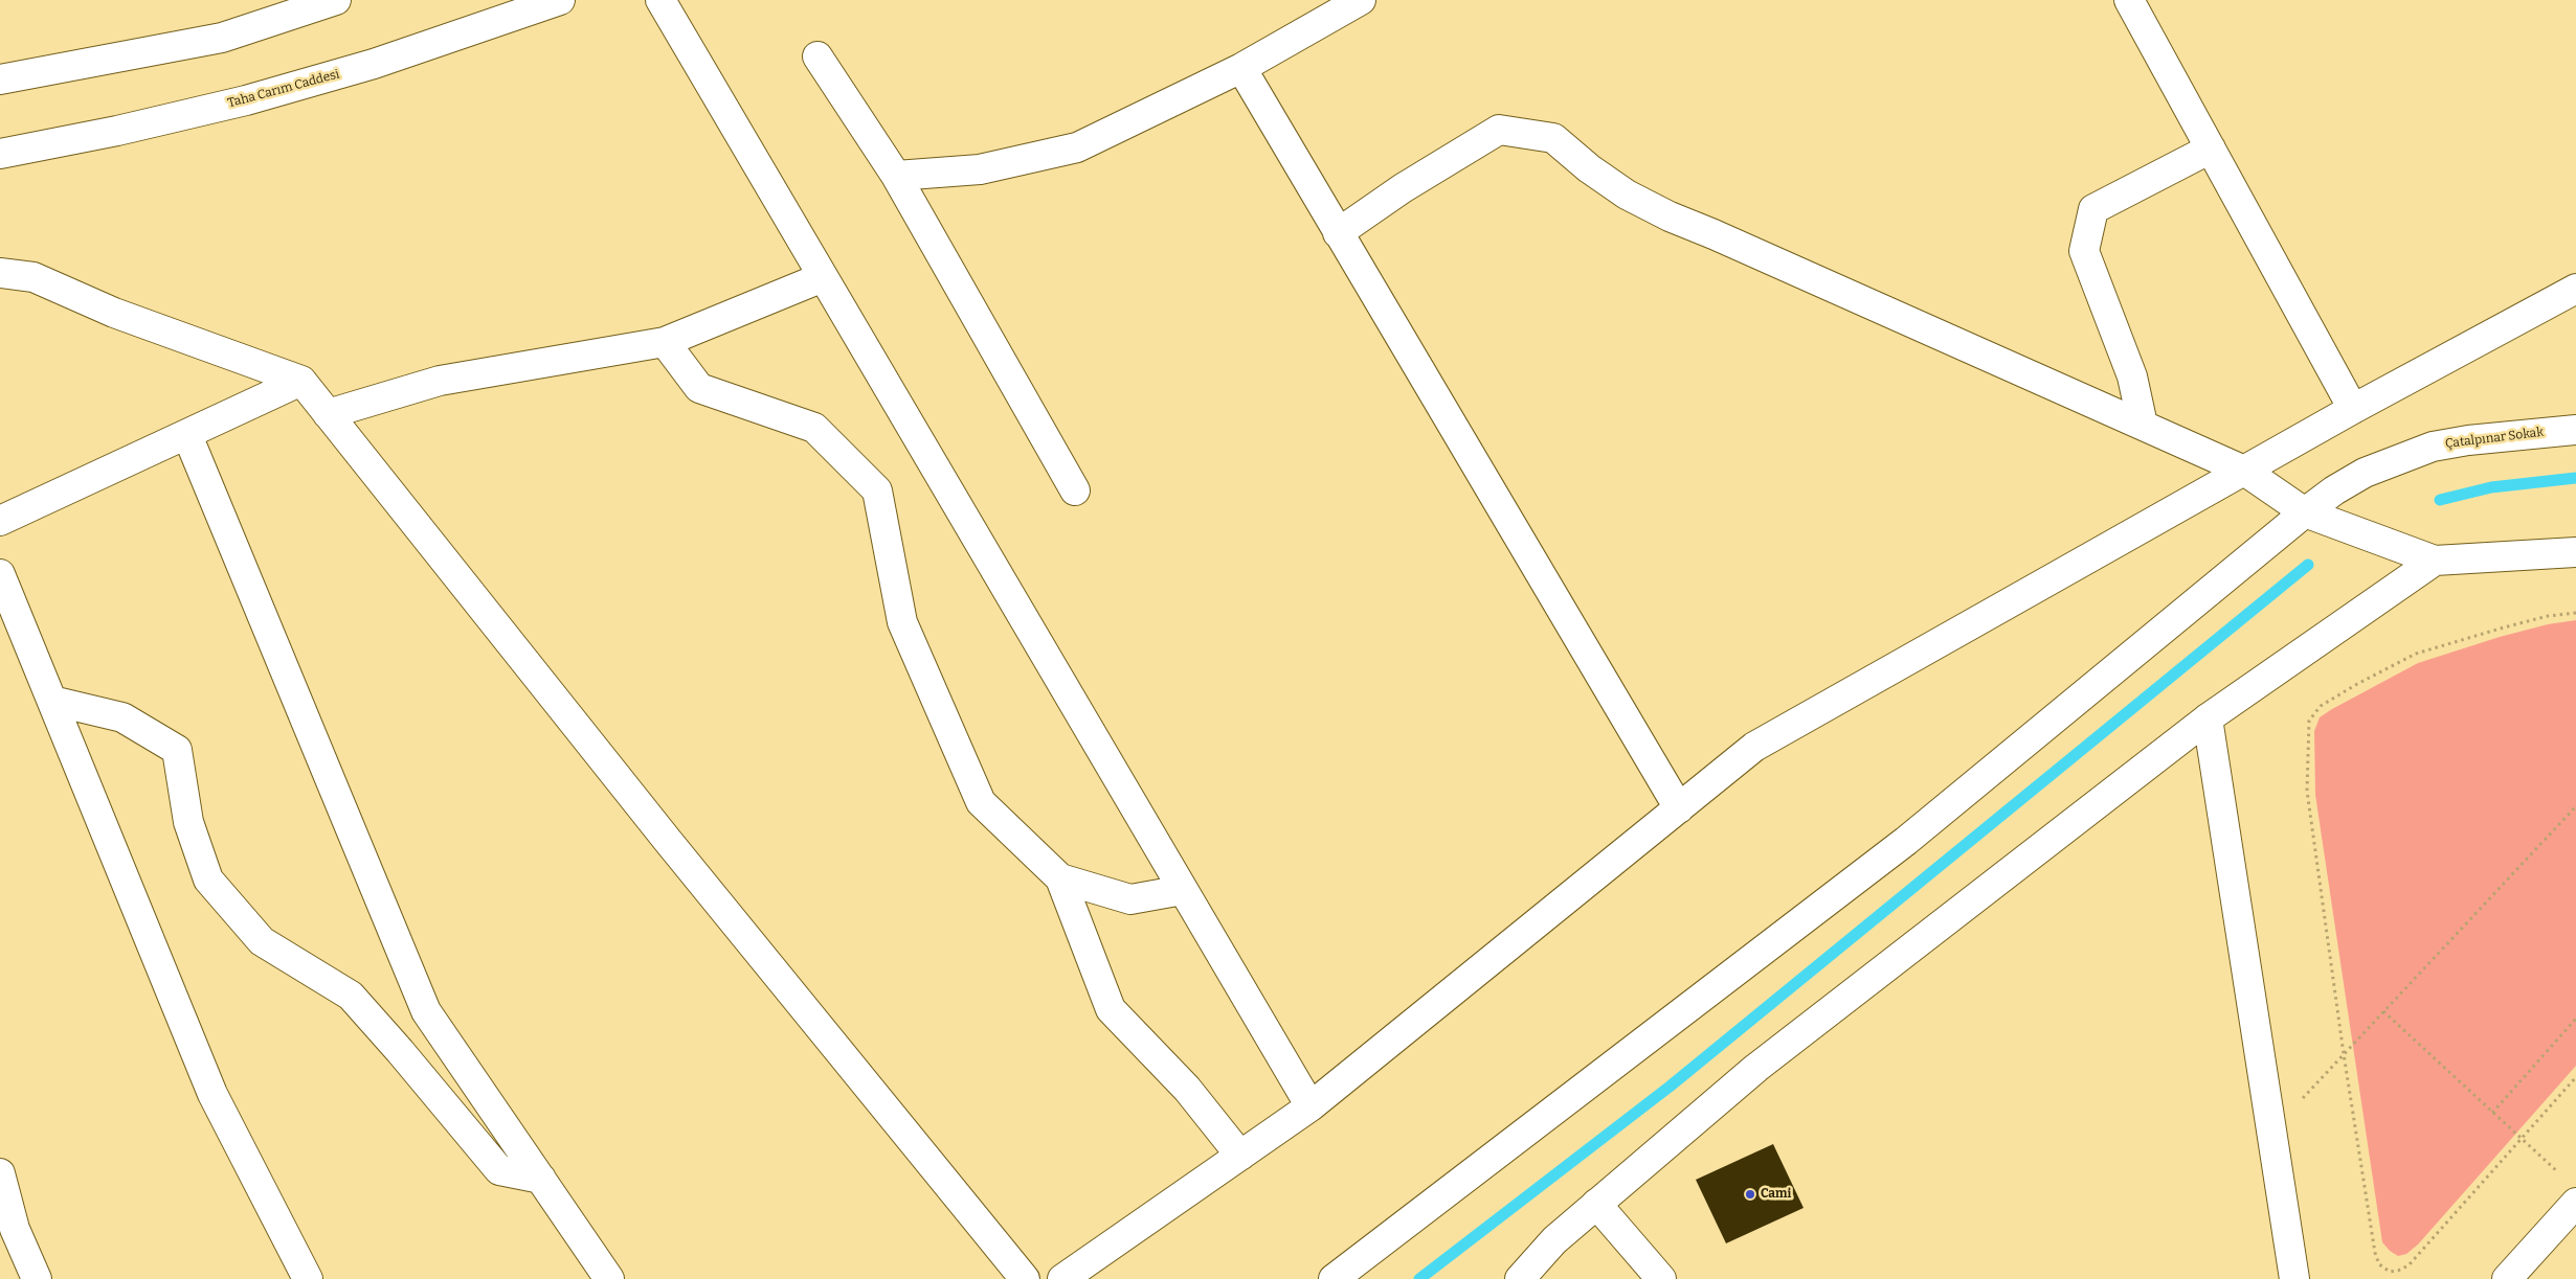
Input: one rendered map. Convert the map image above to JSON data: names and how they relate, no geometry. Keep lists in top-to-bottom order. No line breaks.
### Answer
{"streets":{"street":["Taha Carım Caddesi","Çatalpınar Sokak"]},"places":["Cami"]}
